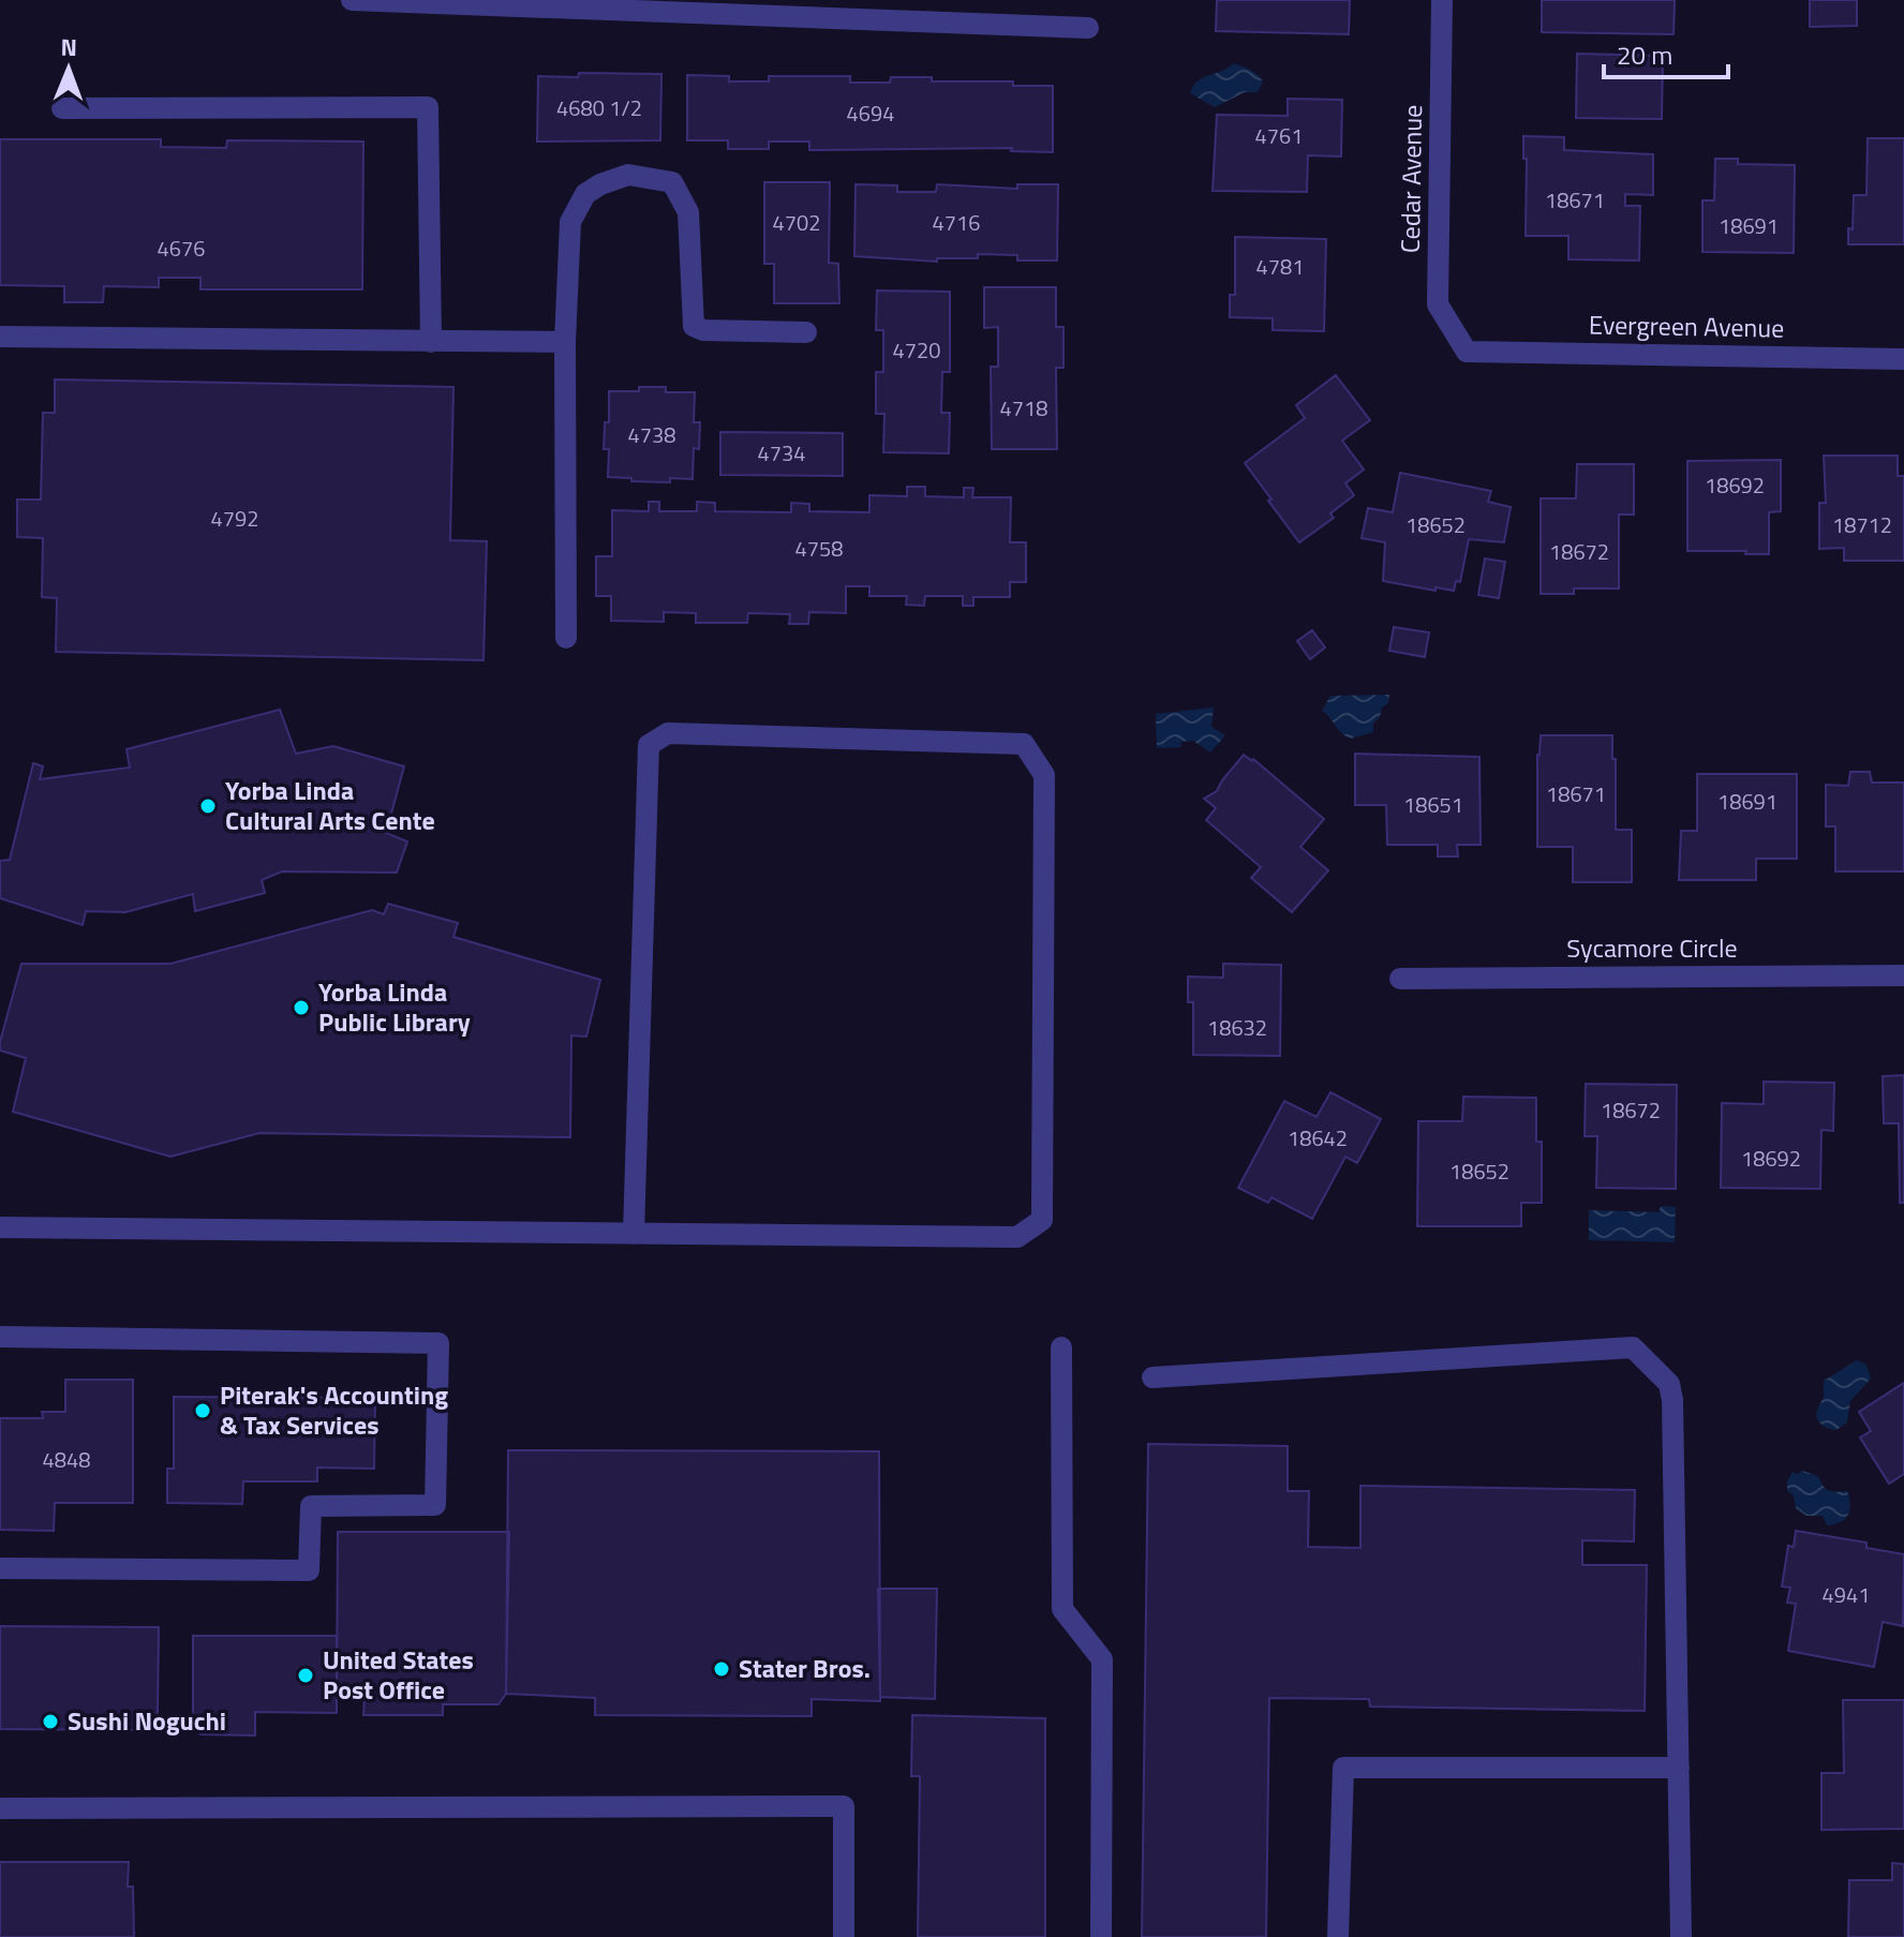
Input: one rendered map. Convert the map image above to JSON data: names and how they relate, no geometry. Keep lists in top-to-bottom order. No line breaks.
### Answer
{"streets":{"street":["Cedar Avenue","Evergreen Avenue","Sycamore Circle"]},"crossings":[["Cedar Avenue","Evergreen Avenue"]],"places":["Yorba Linda Cultural Arts Cente","Yorba Linda Public Library","Piterak's Accounting & Tax Services","Stater Bros.","United States Post Office","Sushi Noguchi"],"house_numbers":["4680 1/2","4694","4761","18671","4702","4716","18691","4676","4781","4720","4718","4738","4734","18692","4792","18652","18712","4758","18672","18671","18691","18651","18632","18672","18642","18692","18652","4848","4941"],"scale_bar":"20 m","north":"top"}
